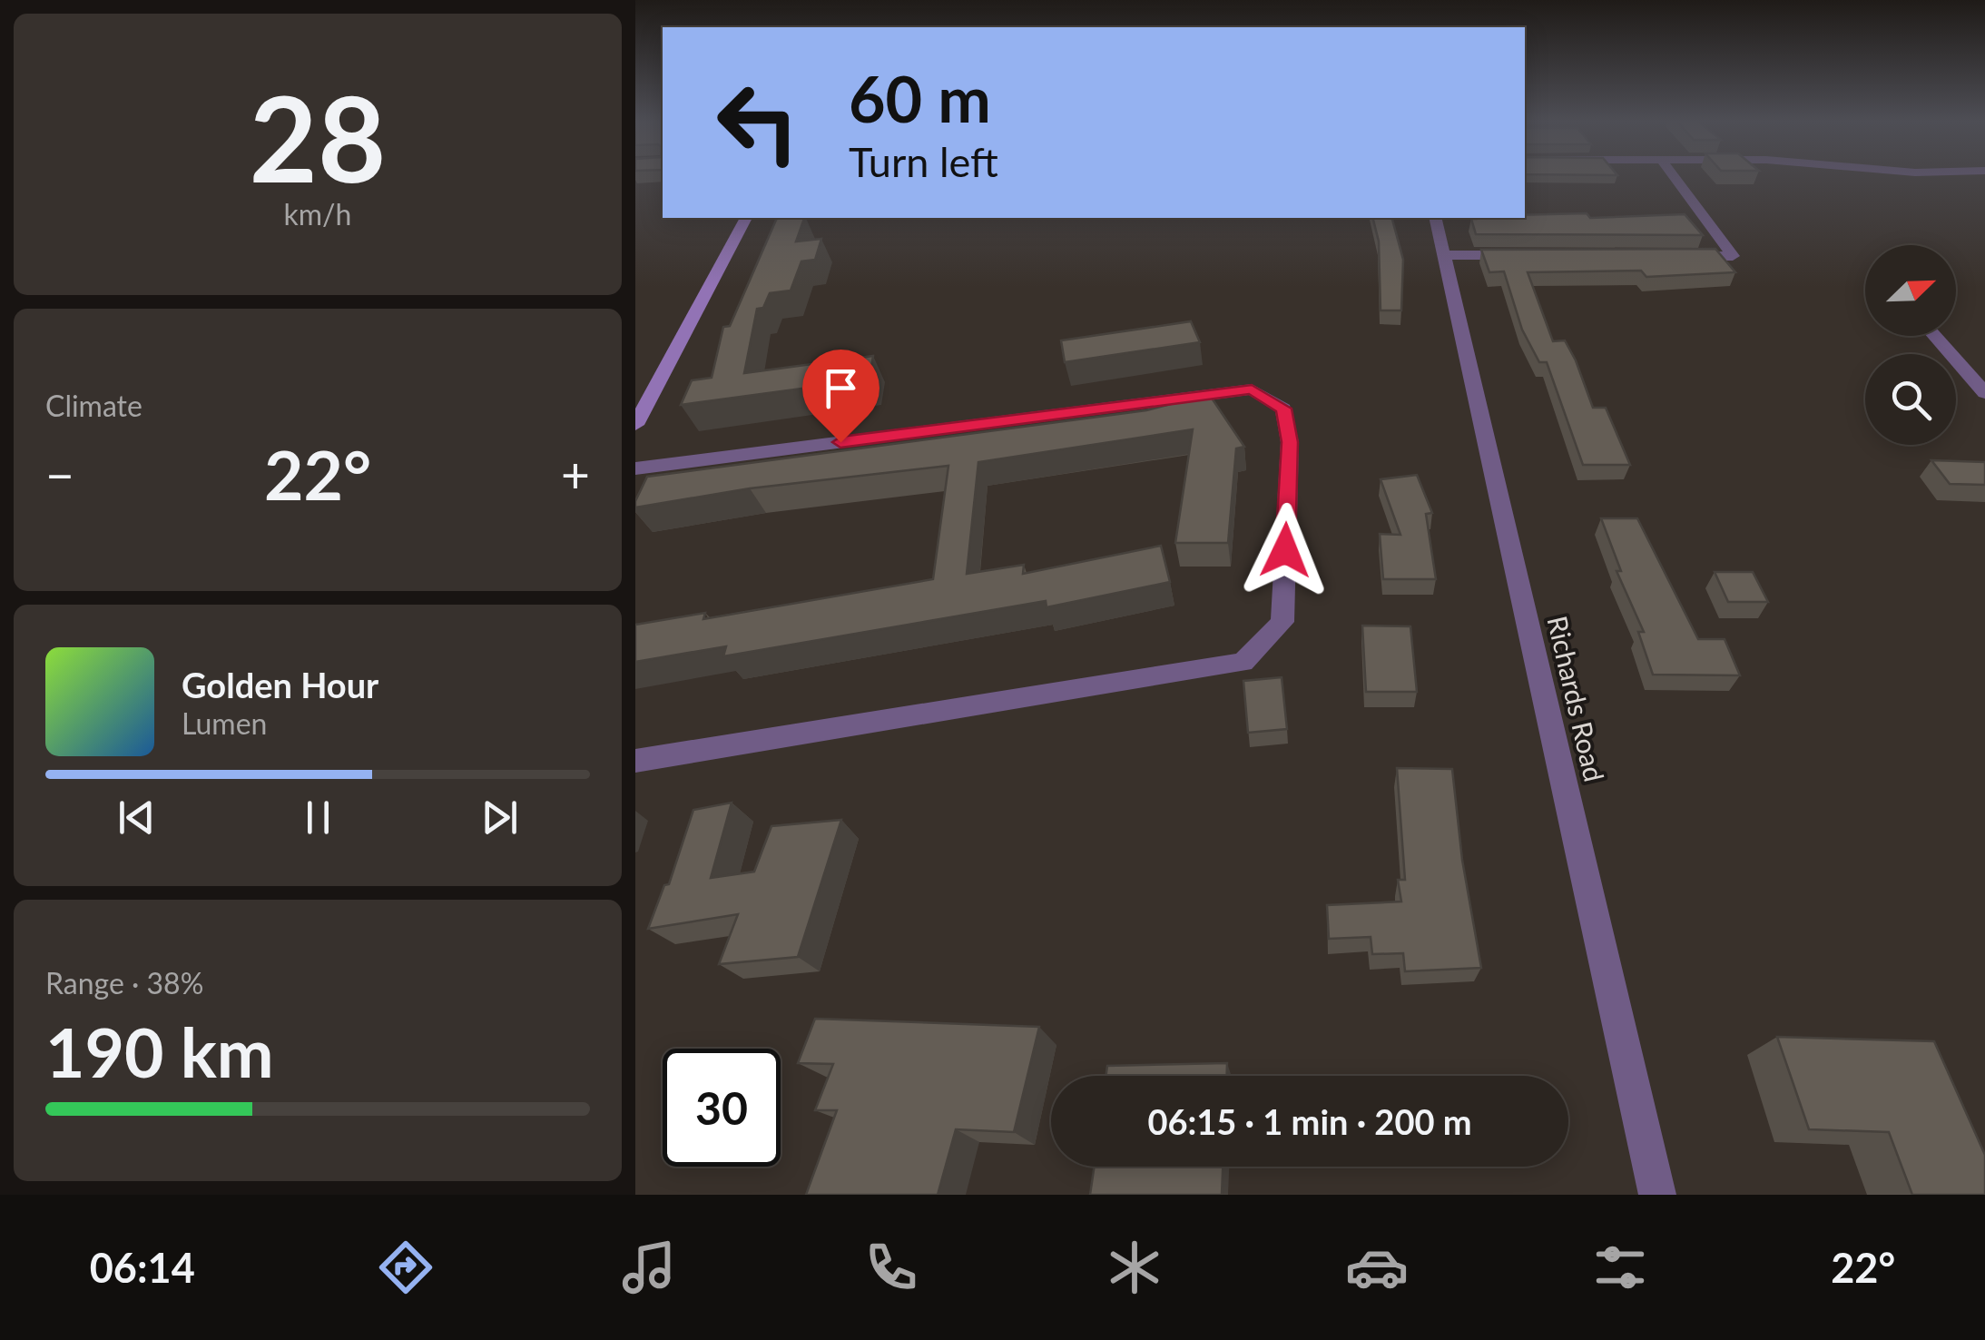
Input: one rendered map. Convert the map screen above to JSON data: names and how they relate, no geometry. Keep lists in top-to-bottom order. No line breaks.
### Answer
{"streets":{"street":["Richards Road"]},"north":"top right","page":{"tile":[["28","km/h"],"Climate",["Range · 38%","190 km"]],"turn":["60 m","Turn left"],"heat":["−","22°","+"],"song":["Golden Hour","Lumen"],"limit":"30","trip":"06:15 · 1 min · 200 m","tabs":["06:14","22°"]}}
